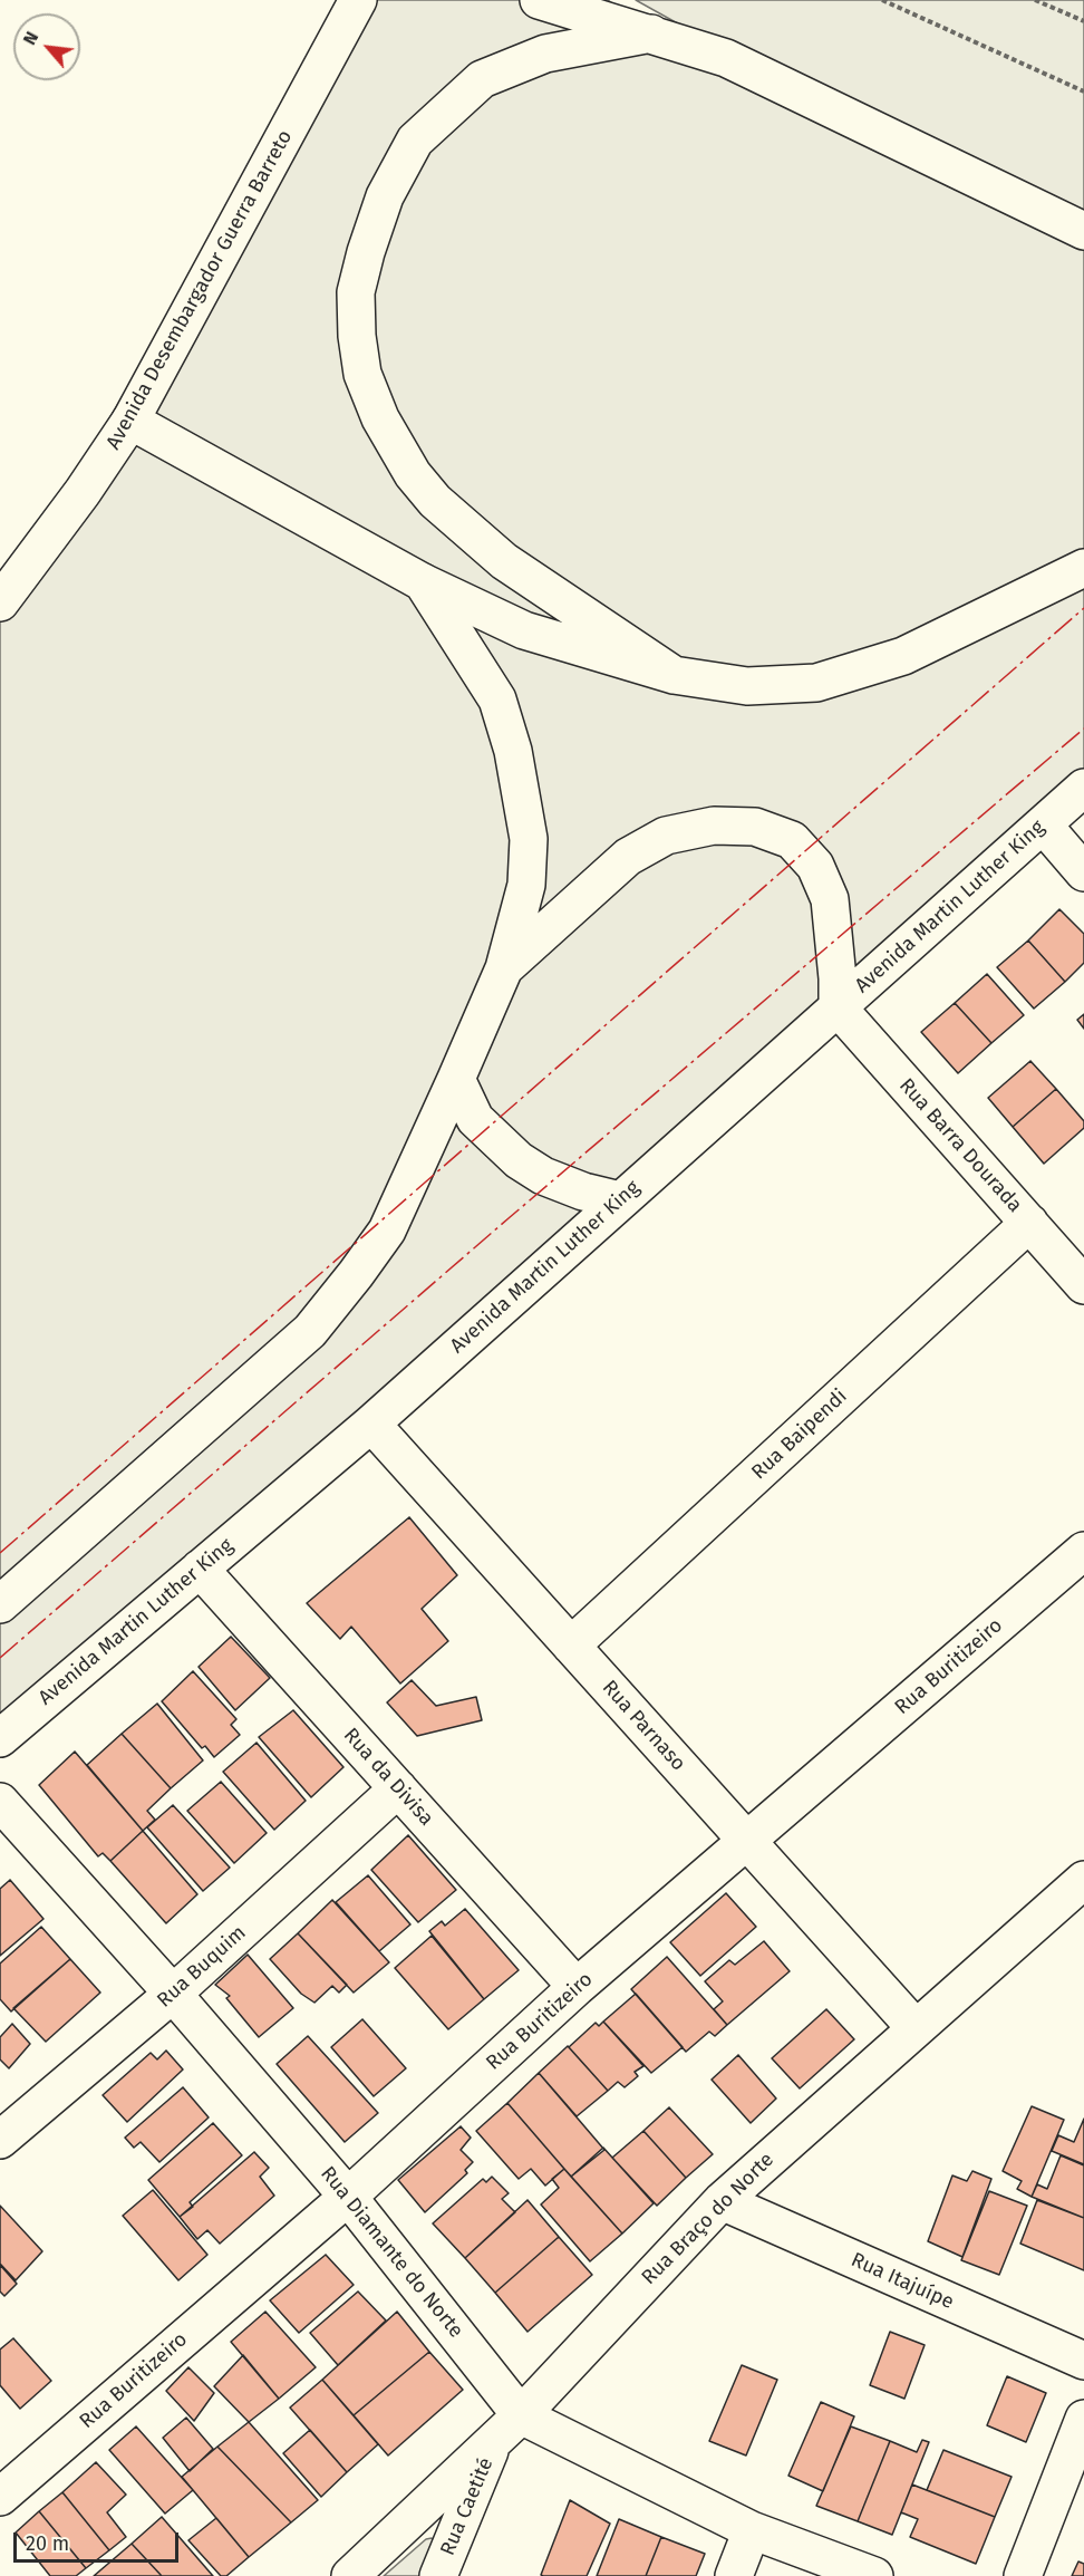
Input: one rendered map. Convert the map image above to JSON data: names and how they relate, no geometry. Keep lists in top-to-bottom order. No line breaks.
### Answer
{"streets":{"main road":["Avenida Desembargador Guerra Barreto","Avenida Martin Luther King","Rua Barra Dourada","Rua Baipendi","Rua Buritizeiro","Rua Parnaso","Rua da Divisa","Rua Buquim","Rua Braço do Norte","Rua Diamante do Norte","Rua Itajuípe","Rua Caetité"]},"crossings":[["Avenida Martin Luther King","Rua Barra Dourada"],["Avenida Martin Luther King","Rua Parnaso"],["Avenida Martin Luther King","Rua da Divisa"],["Rua Barra Dourada","Rua Baipendi"],["Rua Baipendi","Rua Parnaso"],["Rua Buritizeiro","Rua Parnaso"],["Rua Buritizeiro","Rua da Divisa"],["Rua Buritizeiro","Rua Diamante do Norte"],["Rua Parnaso","Rua Braço do Norte"],["Rua da Divisa","Rua Buquim"],["Rua Buquim","Rua Diamante do Norte"],["Rua Braço do Norte","Rua Diamante do Norte"],["Rua Braço do Norte","Rua Itajuípe"],["Rua Braço do Norte","Rua Caetité"],["Rua Diamante do Norte","Rua Caetité"]],"scale_bar":"20 m","north":"top left"}
